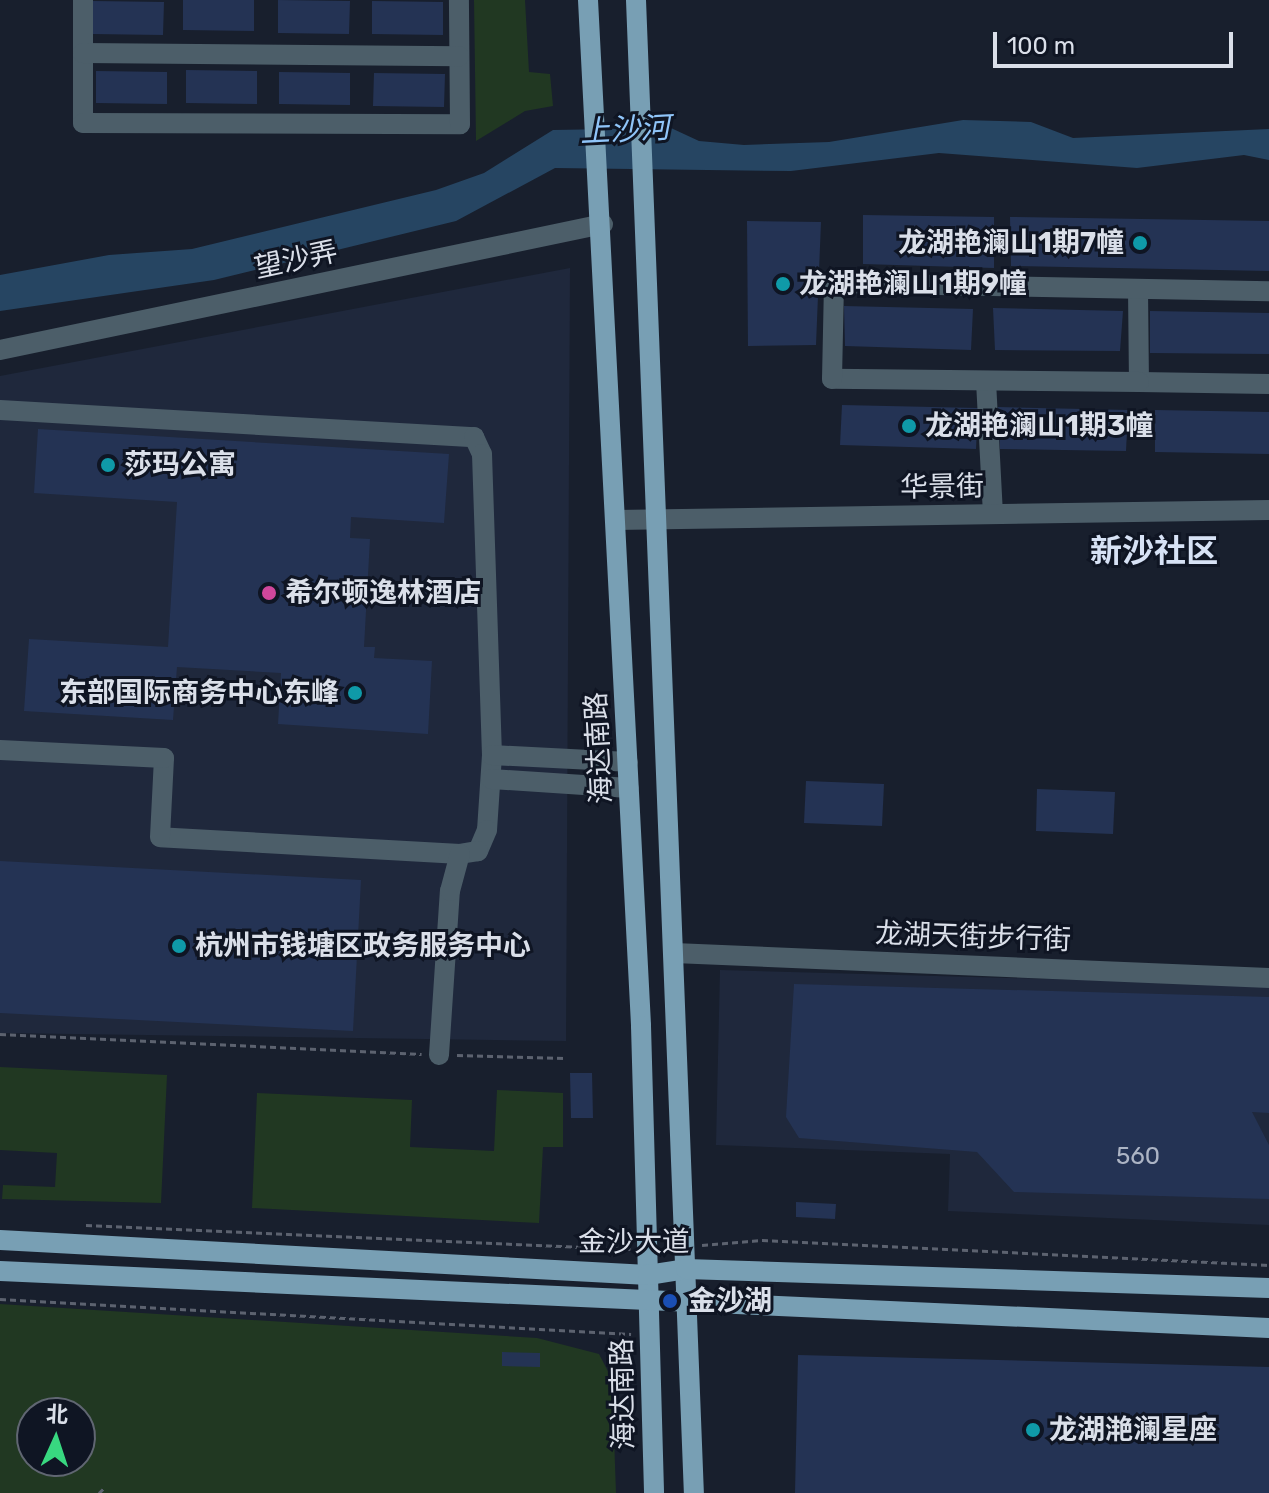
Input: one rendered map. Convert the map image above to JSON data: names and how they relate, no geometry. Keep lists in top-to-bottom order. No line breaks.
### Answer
{"streets":{"main road":["海达南路","金沙大道"],"street":["望沙弄","华景街","龙湖天街步行街"]},"crossings":[["望沙弄","海达南路"],["华景街","海达南路"],["海达南路","金沙大道"]],"districts":["新沙社区"],"water":["上沙河"],"places":["龙湖艳澜山1期7幢","龙湖艳澜山1期9幢","龙湖艳澜山1期3幢","莎玛公寓","希尔顿逸林酒店","东部国际商务中心东峰","杭州市钱塘区政务服务中心","金沙湖","龙湖滟澜星座"],"house_numbers":["560"],"scale_bar":"100 m","north":"top"}
